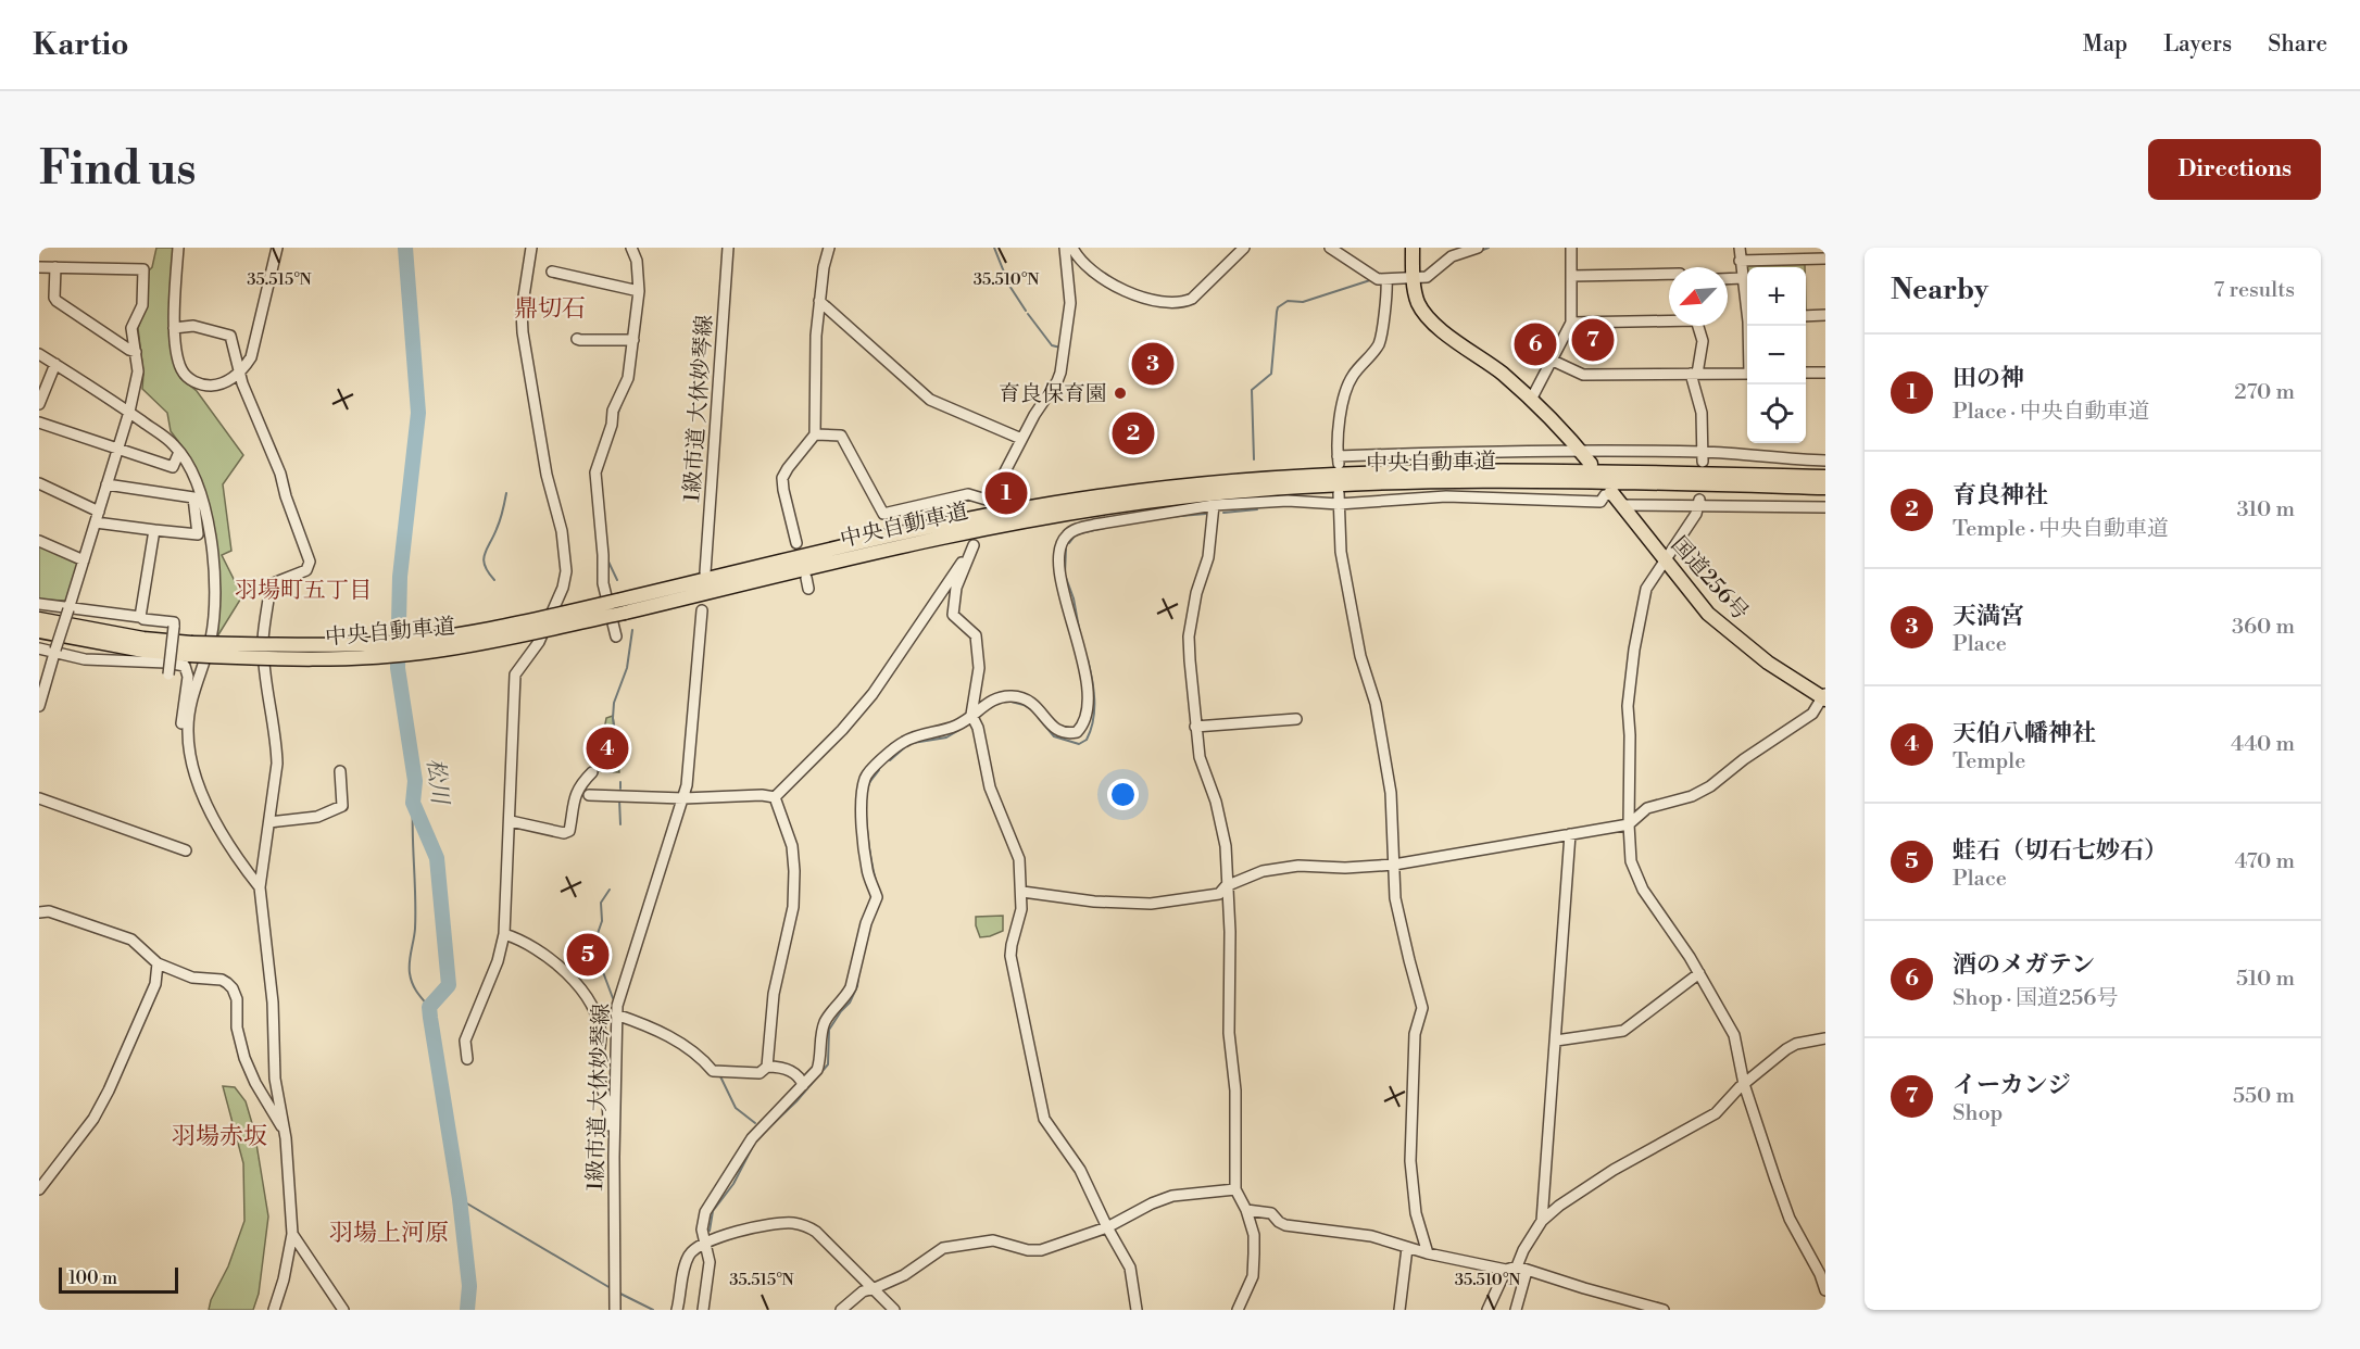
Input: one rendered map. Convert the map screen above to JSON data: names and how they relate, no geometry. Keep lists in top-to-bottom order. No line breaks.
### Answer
{"streets":{"highway":["中央自動車道","国道256号"],"street":["1級市道 大休妙琴線"]},"districts":["鼎切石","羽場町五丁目","羽場赤坂","羽場上河原"],"water":["松川"],"places":["育良保育園"],"scale_bar":"100 m","north":"bottom left","page":{"header":"Kartio","nav":["Map","Layers","Share"],"buttons":"Directions","title":"Find us","heading":["Nearby","7 results"],"map_buttons":["+","−"],"pins":["7","6","3","2","1","4","5"],"list":[{"mark":"1","name":"田の神","note":"Place · 中央自動車道","value":"270 m"},{"mark":"2","name":"育良神社","note":"Temple · 中央自動車道","value":"310 m"},{"mark":"3","name":"天満宮","note":"Place","value":"360 m"},{"mark":"4","name":"天伯八幡神社","note":"Temple","value":"440 m"},{"mark":"5","name":"蛙石（切石七妙石）","note":"Place","value":"470 m"},{"mark":"6","name":"酒のメガテン","note":"Shop · 国道256号","value":"510 m"},{"mark":"7","name":"イーカンジ","note":"Shop","value":"550 m"}],"scale":"100 m"},"coordinates":["35.515°N","35.510°N"]}
